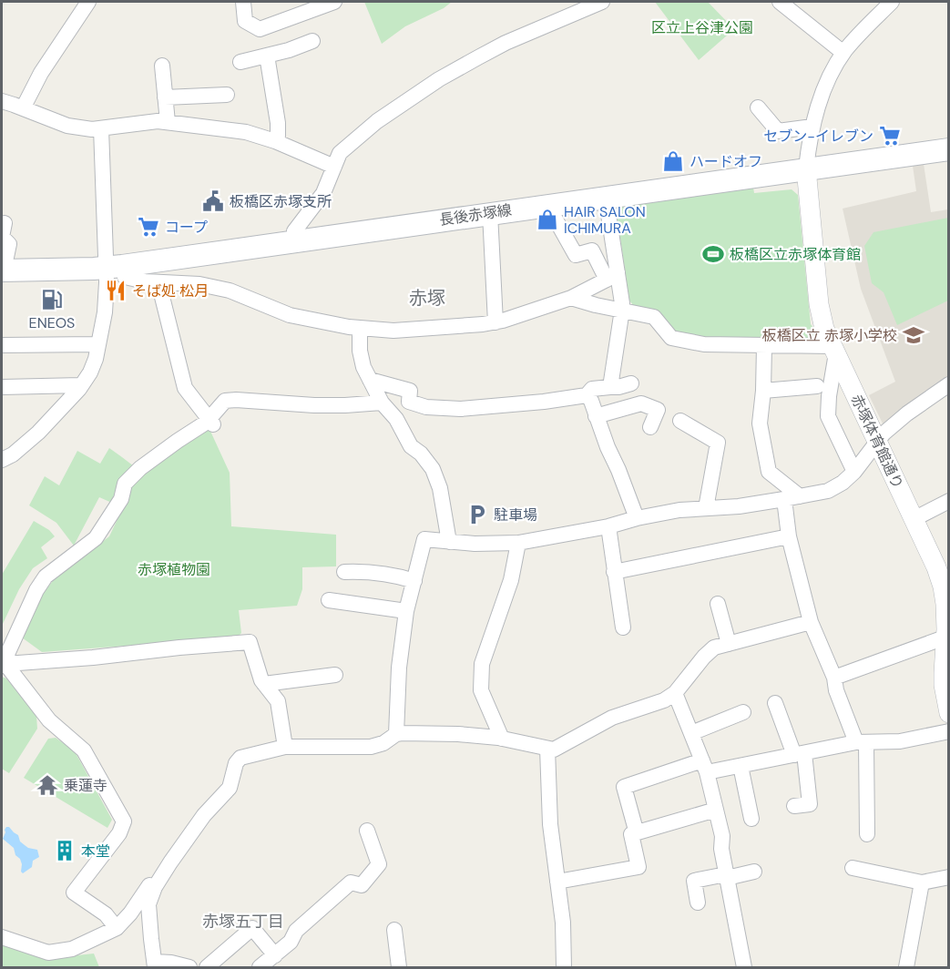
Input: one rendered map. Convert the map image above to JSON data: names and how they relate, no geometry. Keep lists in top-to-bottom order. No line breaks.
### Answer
{"streets":{"main road":["長後赤塚線"],"street":["赤塚体育館通り"]},"crossings":[["長後赤塚線","赤塚体育館通り"]],"districts":["赤塚","赤塚五丁目"],"parks":["区立上谷津公園","赤塚植物園"],"places":{"supermarket":["セブン-イレブン","コープ"],"shop":["ハードオフ","HAIR SALON ICHIMURA"],"public building":["板橋区赤塚支所"],"sports":["板橋区立赤塚体育館"],"restaurant":["そば処 松月"],"fuel station":["ENEOS"],"school or university":["板橋区立 赤塚小学校"],"parking":["駐車場"],"temple":["乗蓮寺"],"building":["本堂"]}}
